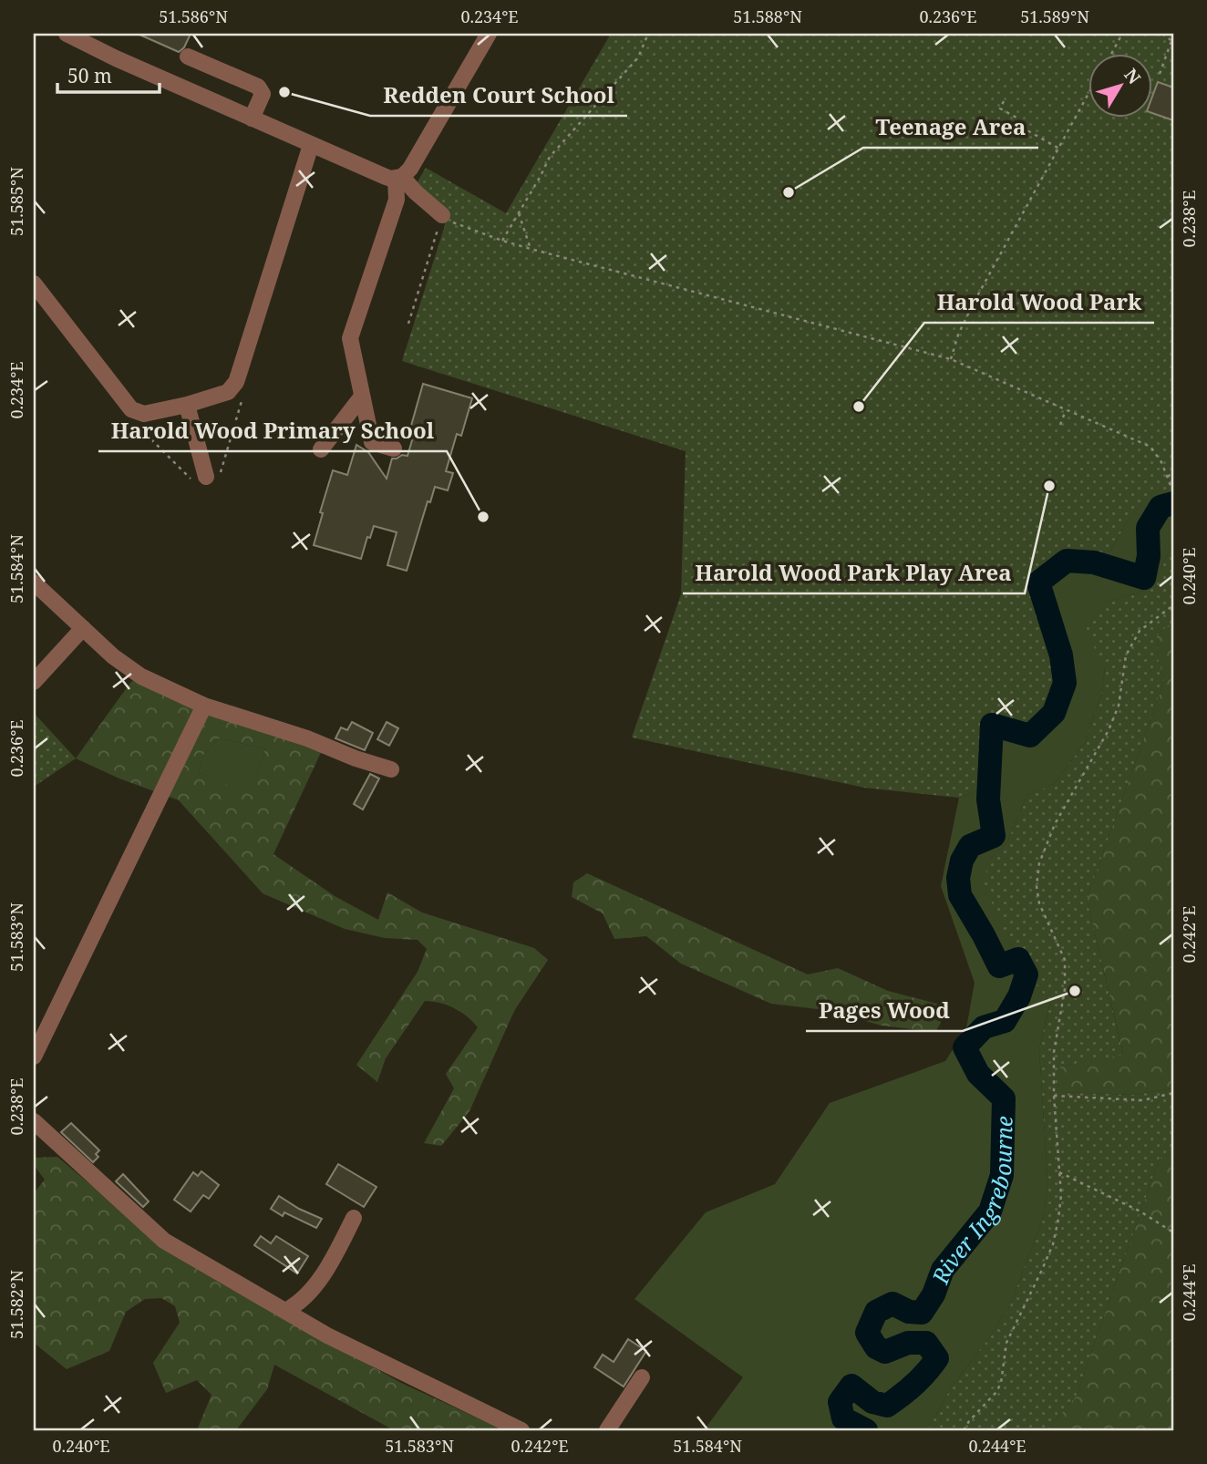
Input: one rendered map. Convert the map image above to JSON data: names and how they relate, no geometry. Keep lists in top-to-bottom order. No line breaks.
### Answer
{"water":["River Ingrebourne"],"places":["Redden Court School","Teenage Area","Harold Wood Park","Harold Wood Park Play Area","Harold Wood Primary School","Pages Wood"],"scale_bar":"50 m","north":"top right","coordinates":["51.586°N","0.234°E","51.588°N","0.236°E","51.589°N","51.585°N","0.238°E","51.584°N","0.240°E","0.242°E","51.583°N","0.244°E","51.582°N"]}
